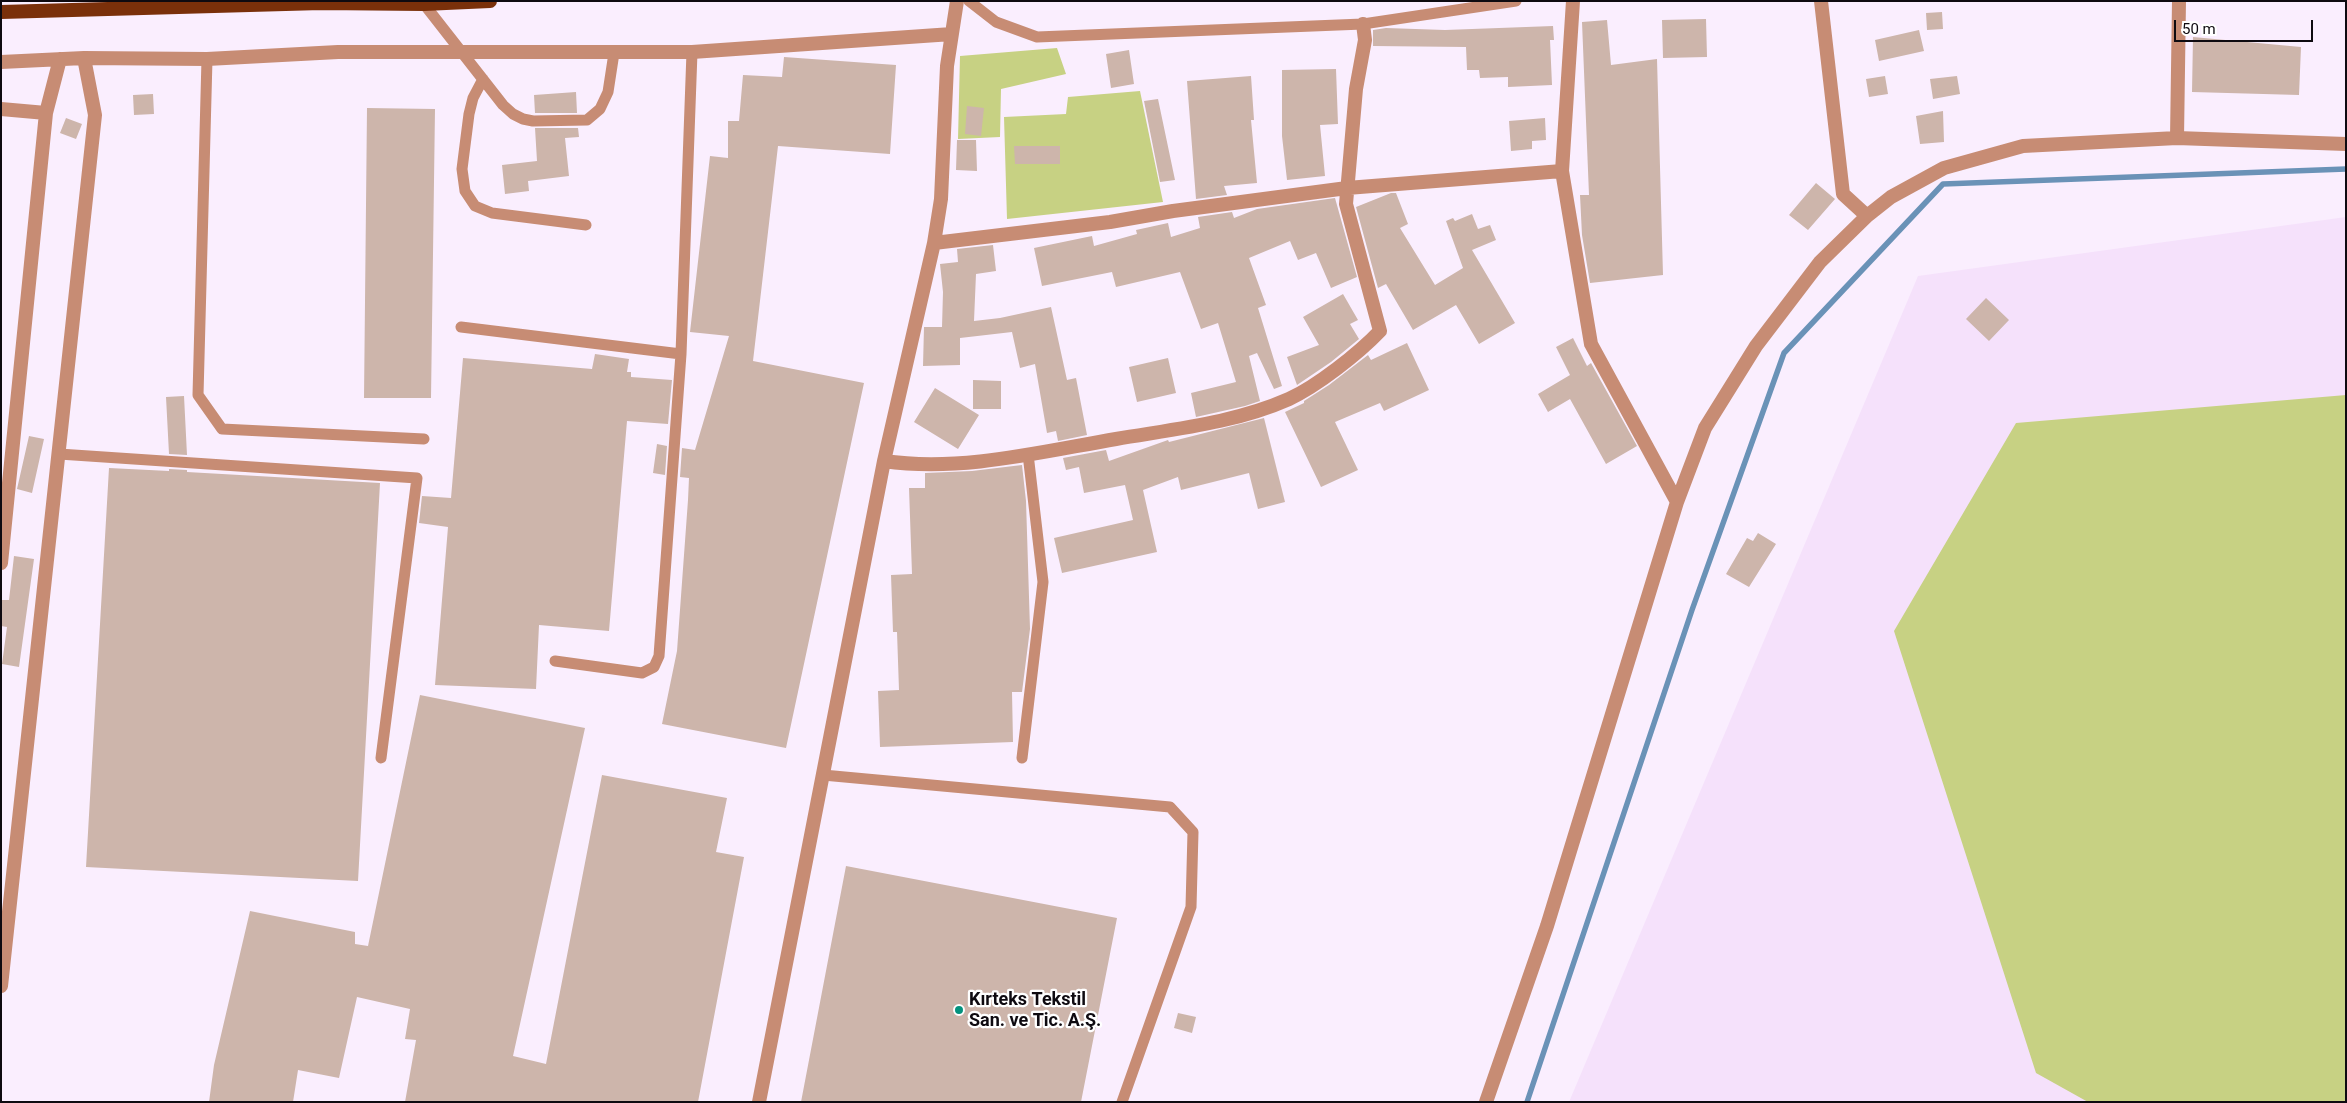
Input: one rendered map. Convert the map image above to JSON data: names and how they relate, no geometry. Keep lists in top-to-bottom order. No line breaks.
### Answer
{"places":["Kırteks Tekstil San. ve Tic. A.Ş."],"scale_bar":"50 m"}
